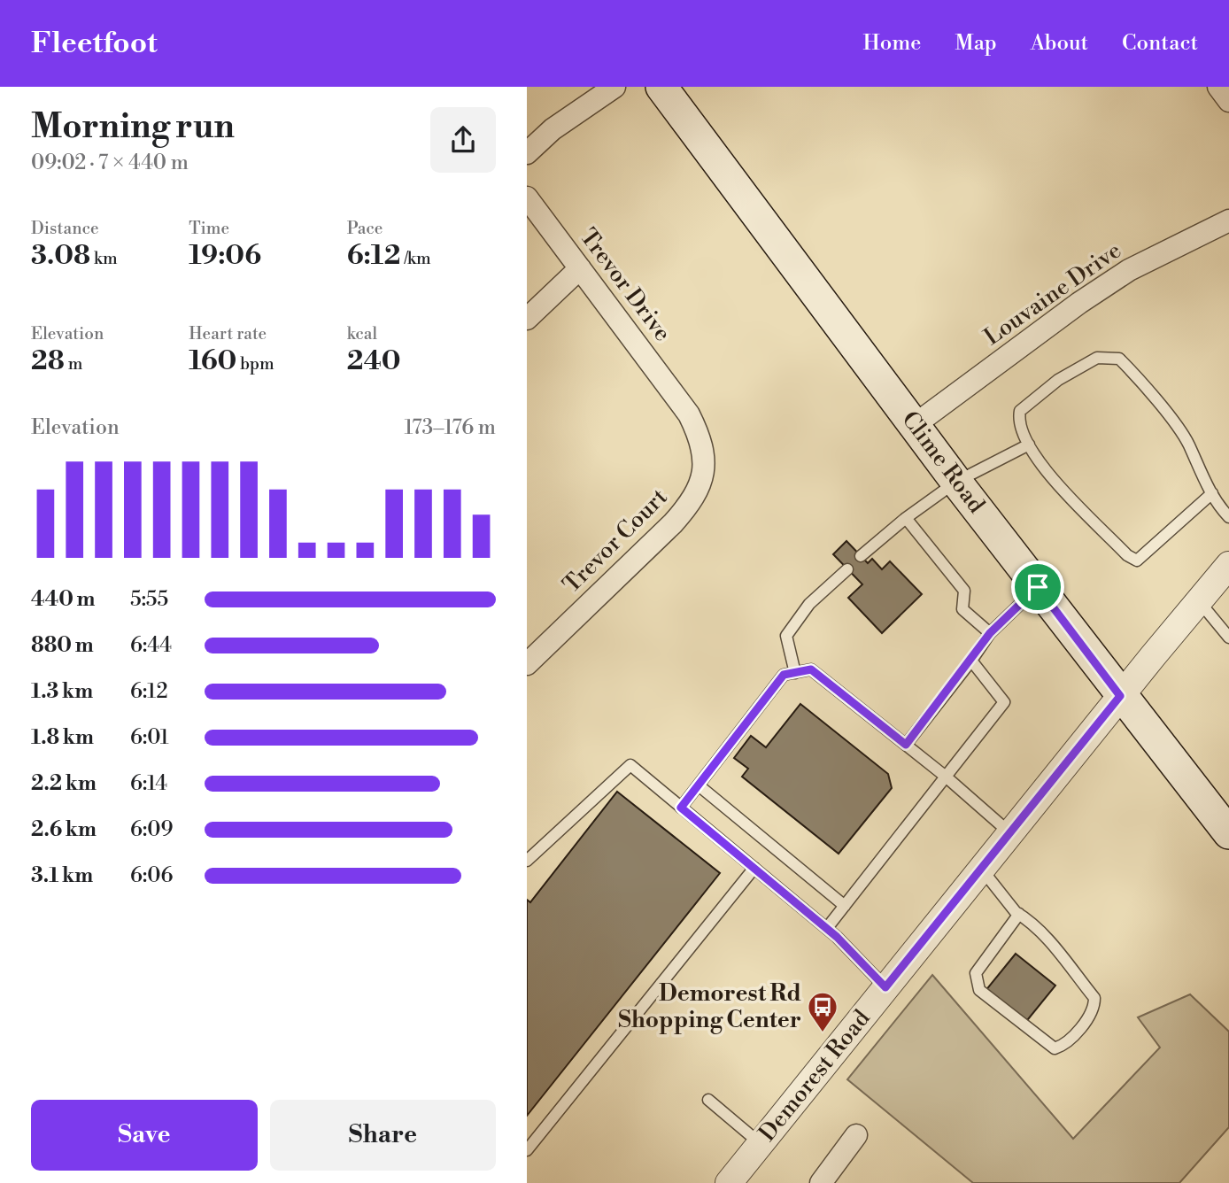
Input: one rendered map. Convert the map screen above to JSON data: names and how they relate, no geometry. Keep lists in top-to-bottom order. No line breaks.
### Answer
{"streets":{"main road":["Clime Road"],"street":["Trevor Drive","Louvaine Drive","Trevor Court","Demorest Road"]},"crossings":[["Trevor Drive","Trevor Court"],["Louvaine Drive","Clime Road"],["Clime Road","Demorest Road"]],"places":{"bus stop":["Demorest Rd Shopping Center"]},"page":{"header":"Fleetfoot","nav":["Home","Map","About","Contact"],"heading":["Morning run","09:02 · 7 × 440 m"],"stats":[["Distance","3.08 km"],["Time","19:06"],["Pace","6:12 /km"],["Elevation","28 m"],["Heart rate","160 bpm"],["kcal","240"]],"chart":["Elevation","173–176 m"],"list":[{"name":"440 m","note":"5:55"},{"name":"880 m","note":"6:44"},{"name":"1.3 km","note":"6:12"},{"name":"1.8 km","note":"6:01"},{"name":"2.2 km","note":"6:14"},{"name":"2.6 km","note":"6:09"},{"name":"3.1 km","note":"6:06"}],"buttons":["Save","Share"]}}
